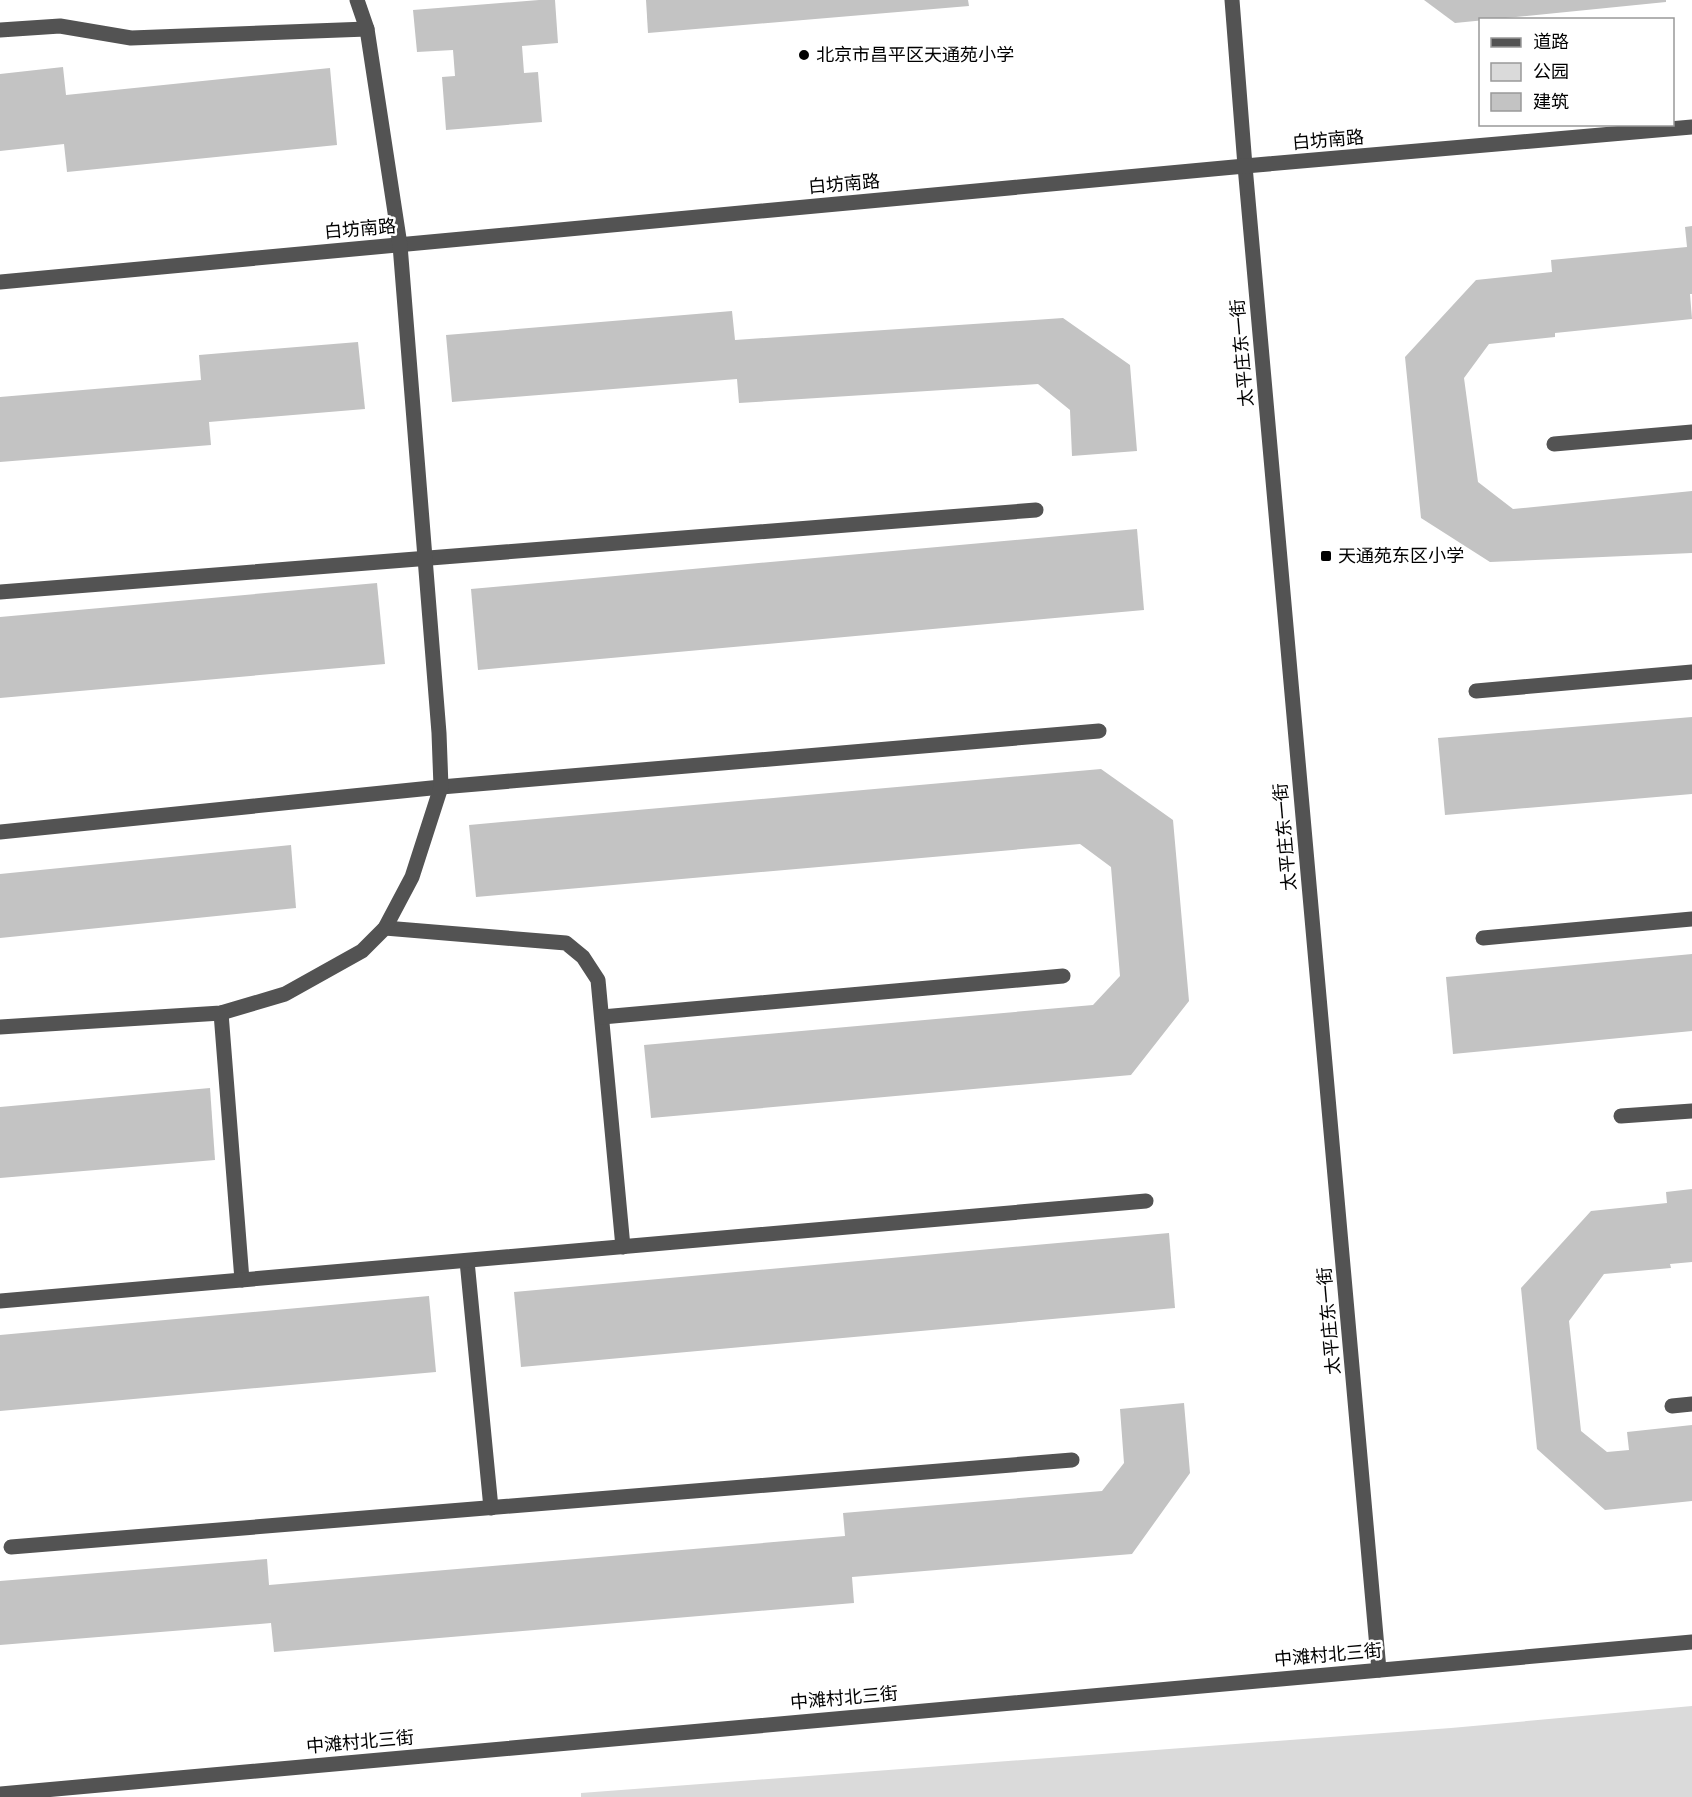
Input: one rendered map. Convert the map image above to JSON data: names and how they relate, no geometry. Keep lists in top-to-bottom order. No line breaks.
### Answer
{"streets":{"street":["白坊南路","太平庄东一街","中滩村北三街"]},"crossings":[["白坊南路","太平庄东一街"],["太平庄东一街","中滩村北三街"]],"places":{"other":["北京市昌平区天通苑小学"],"transit":["天通苑东区小学"]},"legend":["道路","公园","建筑"]}
